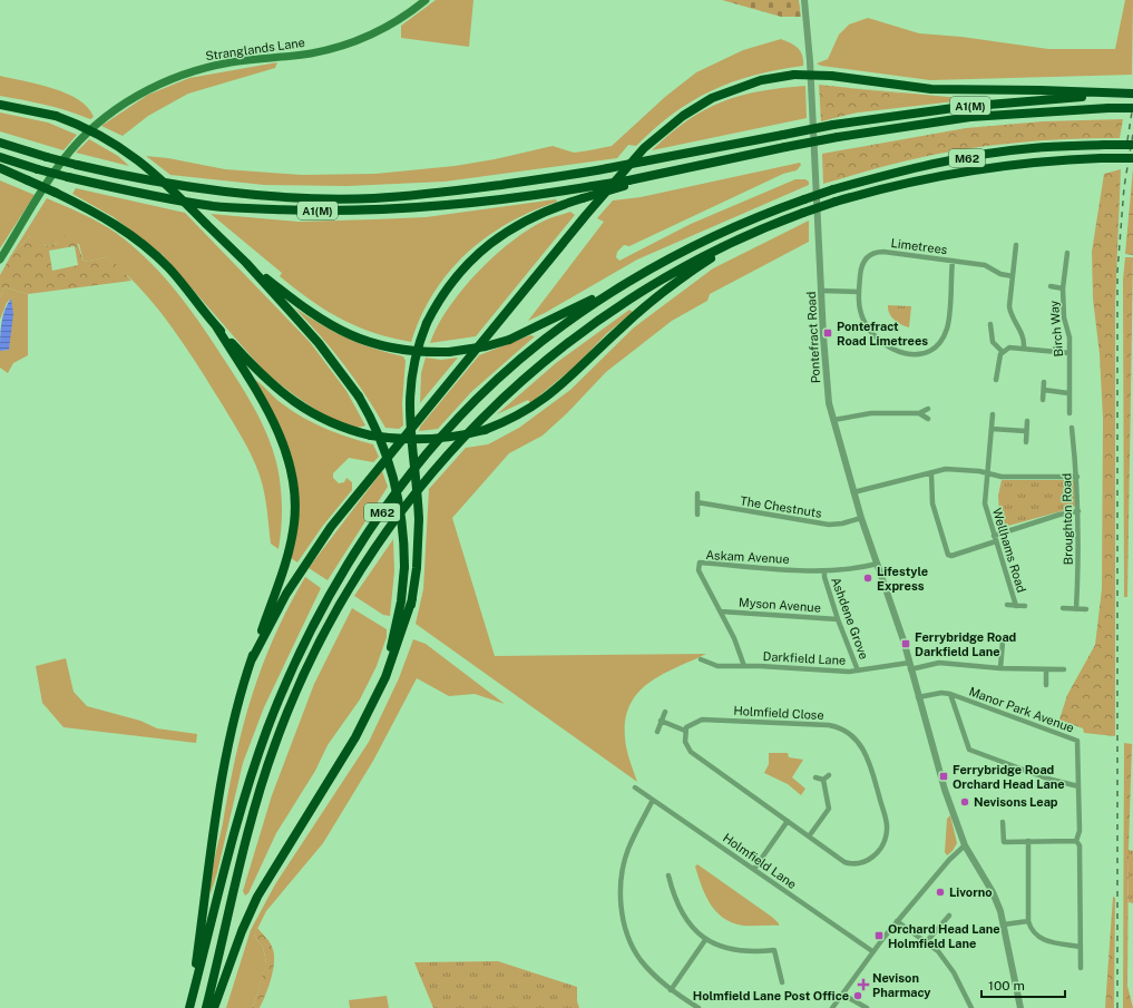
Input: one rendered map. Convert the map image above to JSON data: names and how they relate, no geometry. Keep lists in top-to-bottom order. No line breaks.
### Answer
{"streets":{"highway":["A1(M)","M62"],"main road":["Stranglands Lane"],"street":["Limetrees","Birch Way","Pontefract Road","The Chestnuts","Broughton Road","Wellhams Road","Askam Avenue","Myson Avenue","Ashdene Grove","Darkfield Lane","Manor Park Avenue","Holmfield Close","Holmfield Lane"]},"crossings":[["Pontefract Road","The Chestnuts"],["Pontefract Road","Askam Avenue"],["Pontefract Road","Darkfield Lane"],["Pontefract Road","Manor Park Avenue"],["Askam Avenue","Myson Avenue"],["Askam Avenue","Ashdene Grove"],["Askam Avenue","Darkfield Lane"],["Myson Avenue","Ashdene Grove"],["Ashdene Grove","Darkfield Lane"]],"places":{"transit":["Pontefract Road Limetrees","Ferrybridge Road Darkfield Lane","Ferrybridge Road Orchard Head Lane","Orchard Head Lane Holmfield Lane"],"other":["Lifestyle Express","Nevisons Leap","Livorno","Holmfield Lane Post Office"],"health":["Nevison Pharmacy"]},"scale_bar":"100 m"}
